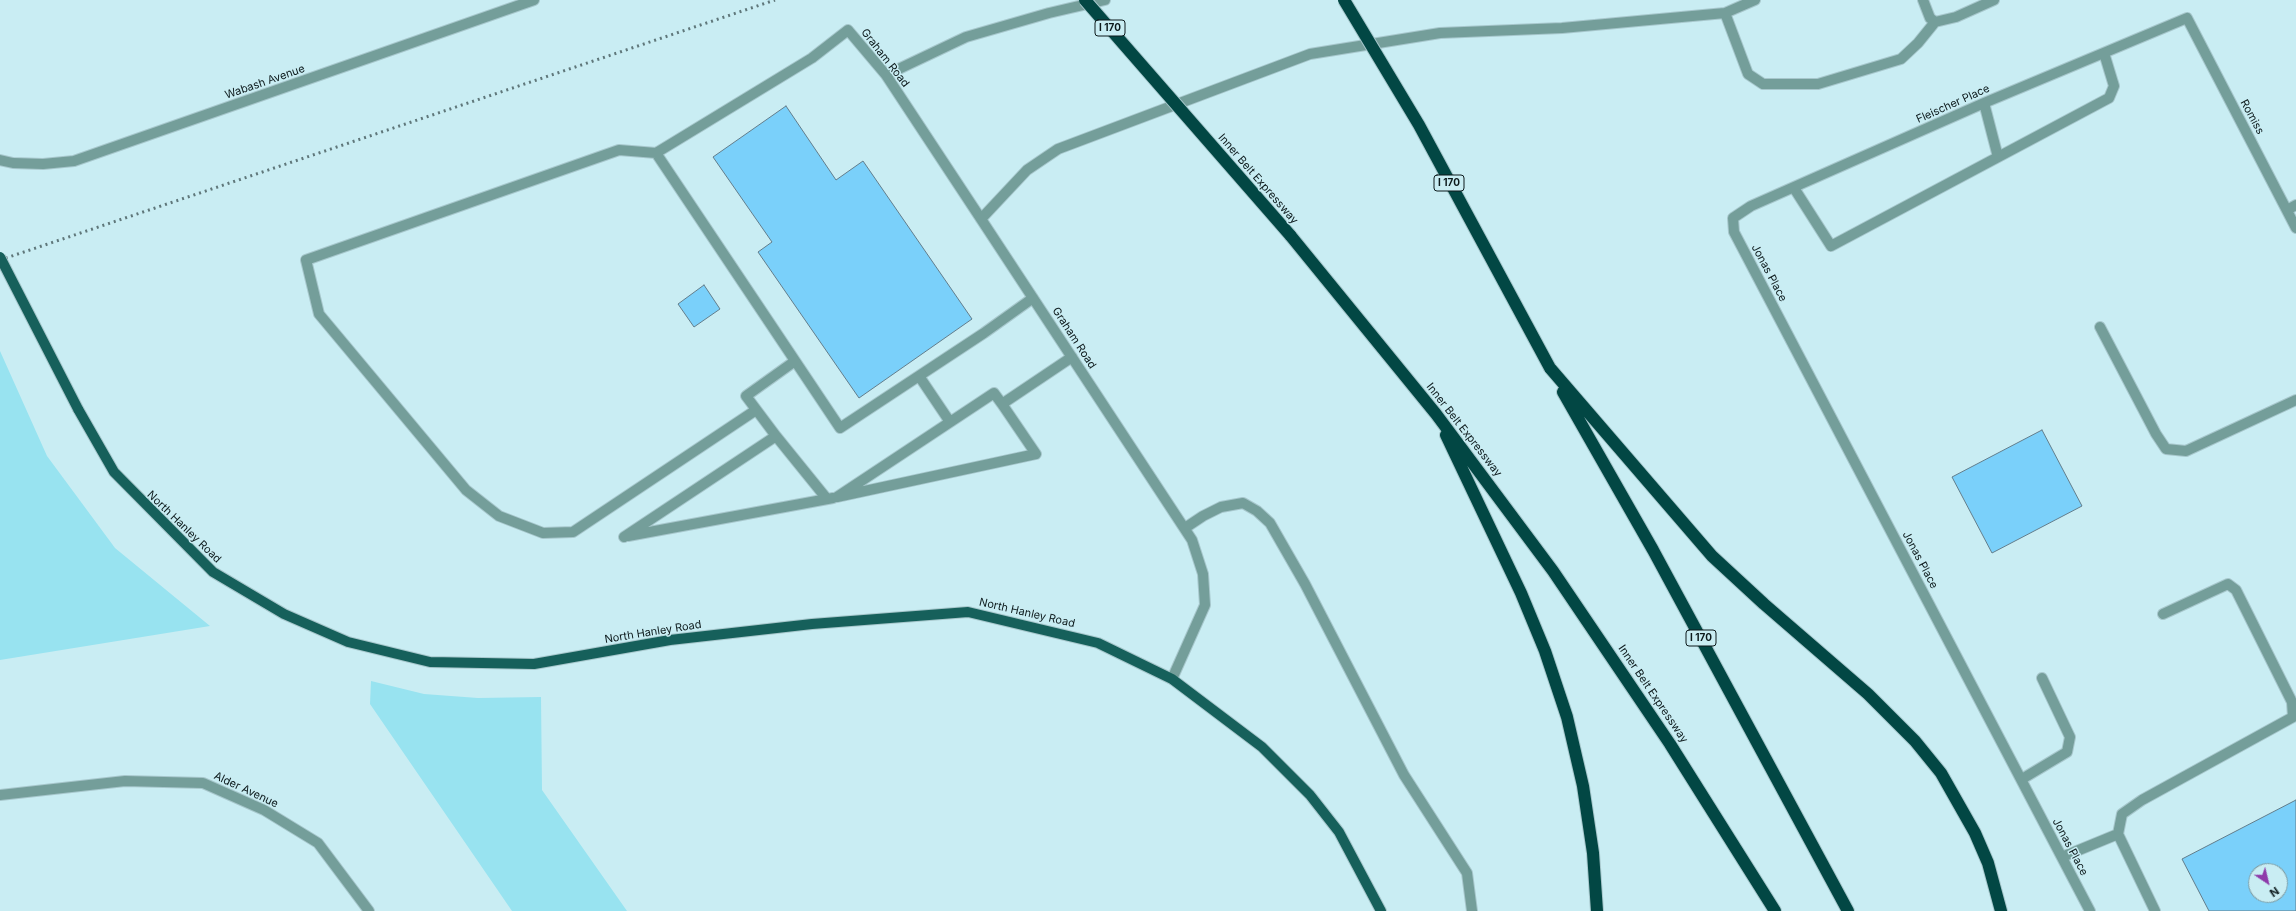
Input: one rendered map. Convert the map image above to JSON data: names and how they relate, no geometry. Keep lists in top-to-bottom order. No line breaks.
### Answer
{"streets":{"highway":["I 170","Inner Belt Expressway"],"main road":["North Hanley Road"],"street":["Graham Road","Wabash Avenue","Fleischer Place","Romiss","Jonas Place","Alder Avenue"]},"crossings":[["Graham Road","North Hanley Road"],["Fleischer Place","Romiss"],["Fleischer Place","Jonas Place"]],"north":"bottom right"}
